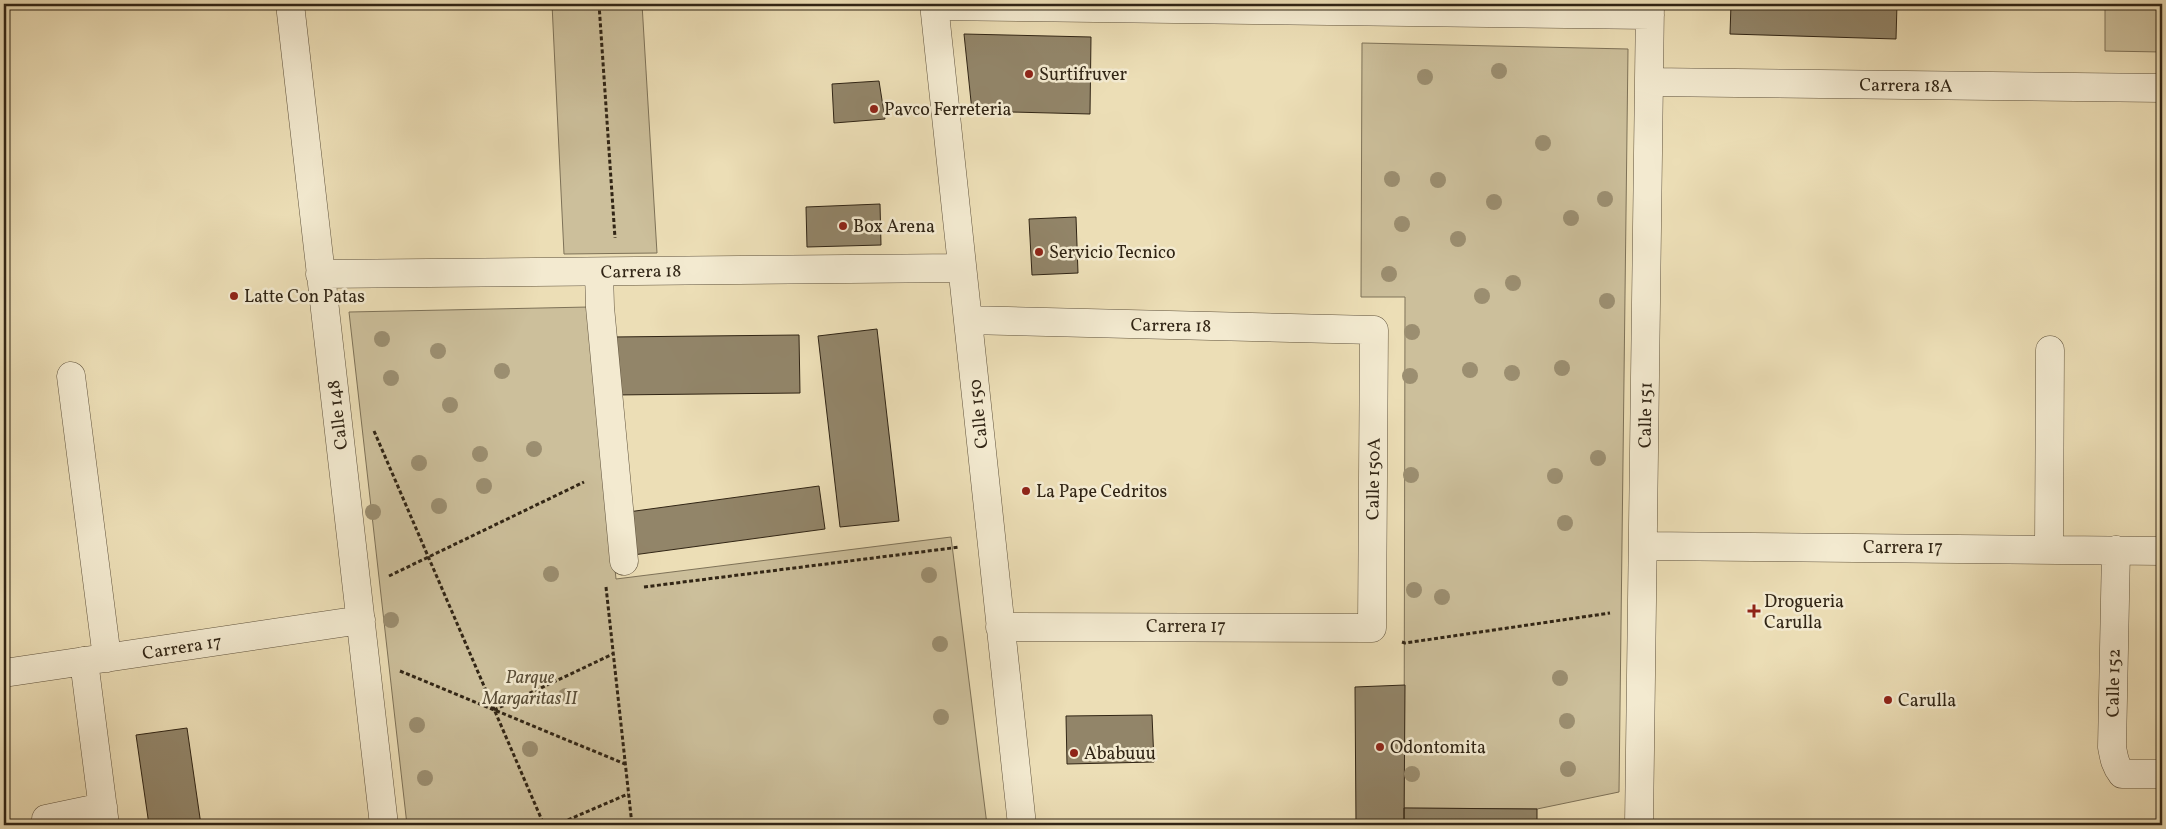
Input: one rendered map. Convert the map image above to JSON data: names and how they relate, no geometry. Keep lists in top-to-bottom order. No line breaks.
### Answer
{"streets":{"street":["Carrera 18A","Carrera 18","Calle 150","Calle 148","Calle 151","Calle 150A","Carrera 17","Calle 152"]},"crossings":[["Carrera 18A","Calle 151"],["Carrera 18","Calle 150"],["Carrera 18","Calle 148"],["Carrera 18","Calle 150A"],["Calle 150","Carrera 17"],["Calle 148","Carrera 17"],["Calle 151","Carrera 17"],["Calle 150A","Carrera 17"],["Carrera 17","Calle 152"]],"parks":["Parque Margaritas II"],"places":{"other":["Surtifruver","Pavco Ferreteria","Box Arena","Servicio Tecnico","Latte Con Patas","La Pape Cedritos","Carulla","Odontomita","Ababuuu"],"health":["Drogueria Carulla"]}}
